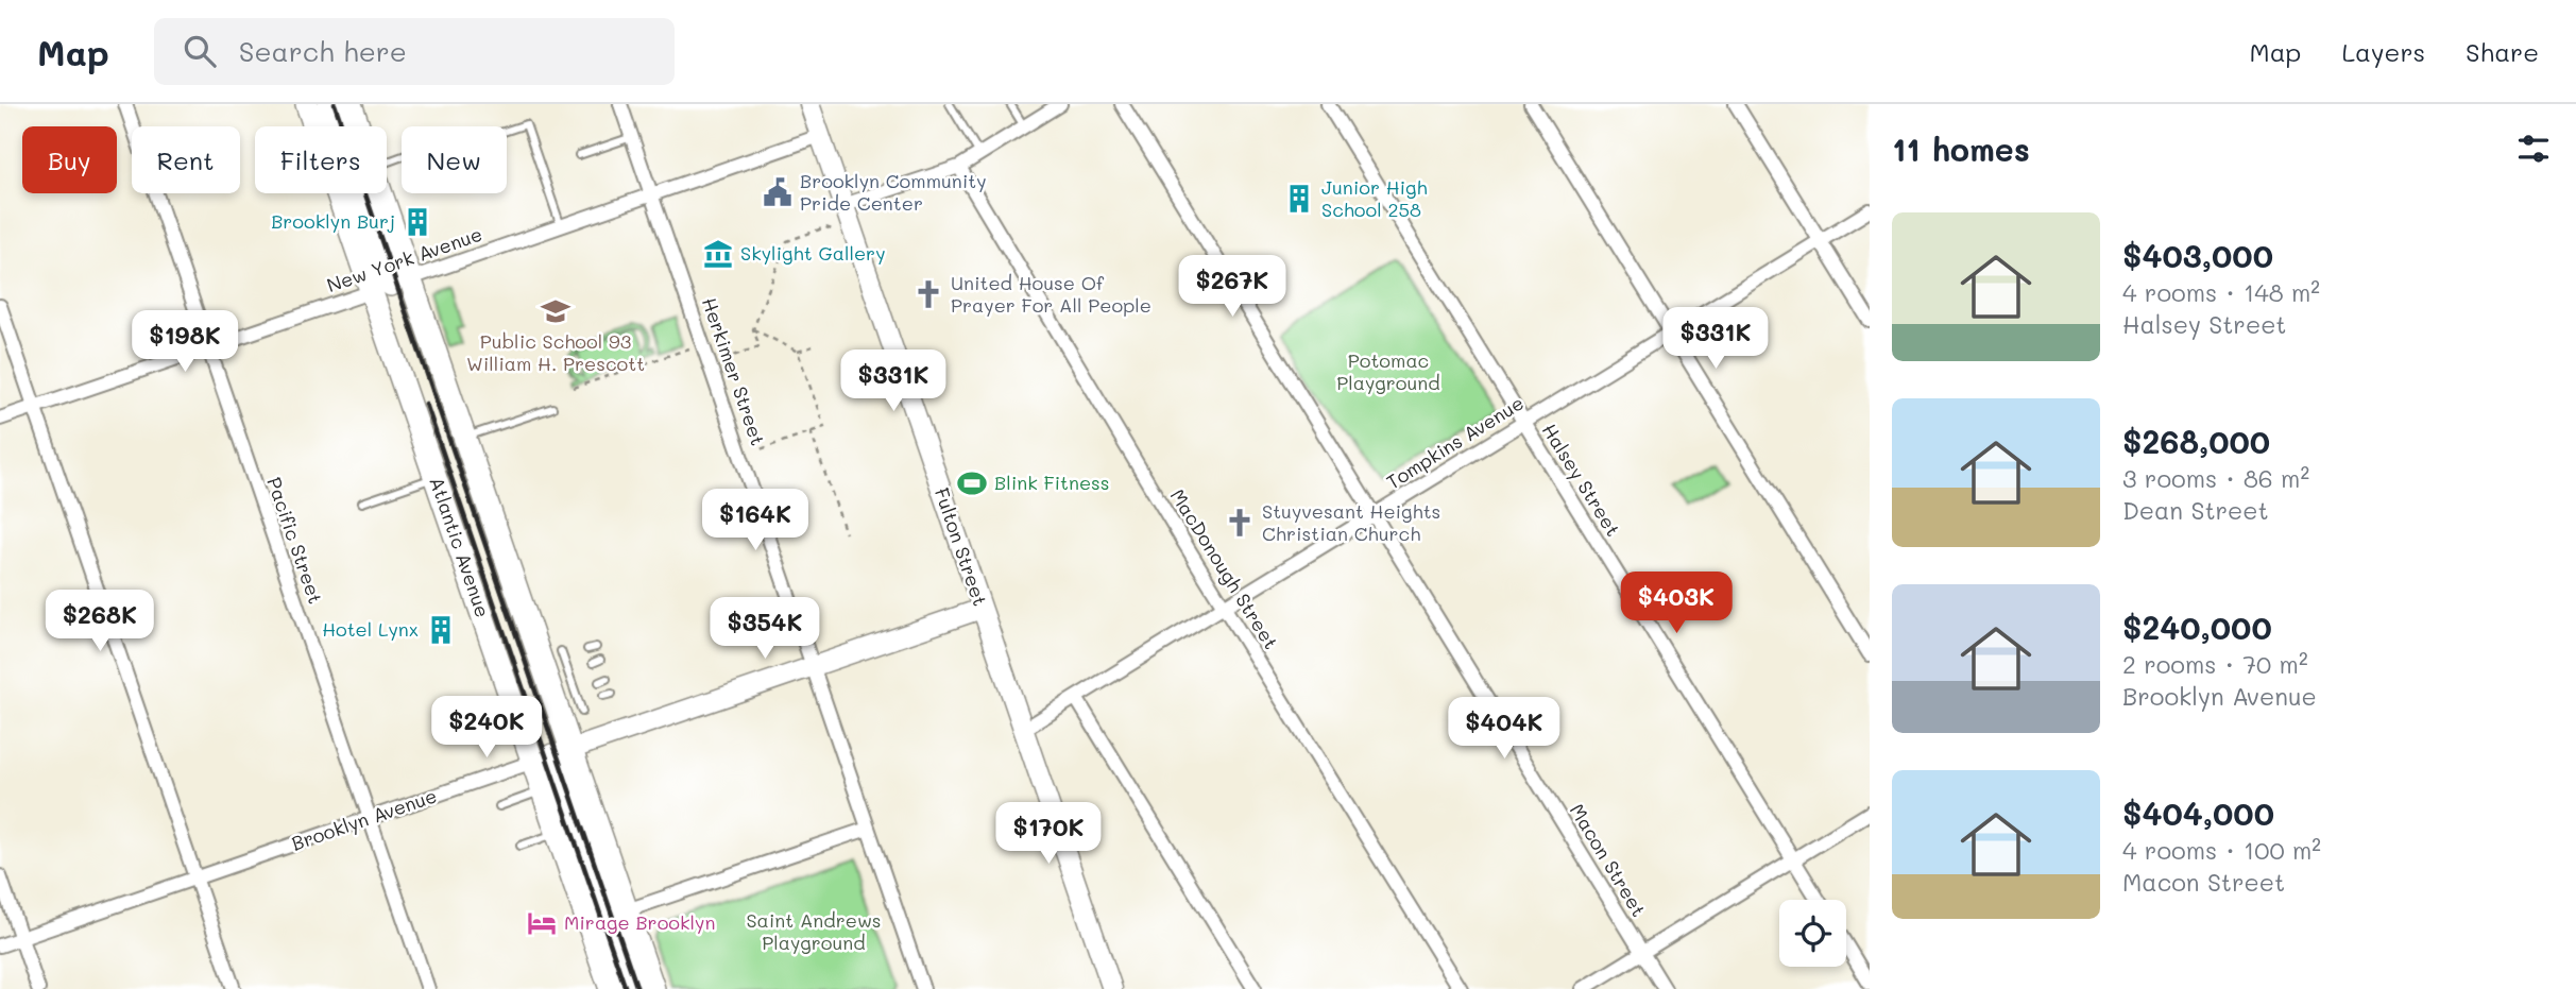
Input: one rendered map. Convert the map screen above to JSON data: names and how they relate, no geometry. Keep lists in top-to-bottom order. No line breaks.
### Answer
{"streets":{"main road":["Atlantic Avenue","Fulton Street","Brooklyn Avenue"],"street":["New York Avenue","Herkimer Street","Tompkins Avenue","Halsey Street","Pacific Street","MacDonough Street","Macon Street"]},"crossings":[["New York Avenue","Herkimer Street"],["New York Avenue","Pacific Street"],["New York Avenue","Atlantic Avenue"],["New York Avenue","Fulton Street"],["Herkimer Street","Brooklyn Avenue"],["Tompkins Avenue","Halsey Street"],["Tompkins Avenue","Fulton Street"],["Tompkins Avenue","MacDonough Street"],["Tompkins Avenue","Macon Street"],["Pacific Street","Brooklyn Avenue"],["Atlantic Avenue","Brooklyn Avenue"],["Fulton Street","Brooklyn Avenue"]],"parks":["Potomac Playground","Saint Andrews Playground"],"places":{"public building":["Brooklyn Community Pride Center"],"building":["Junior High School 258","Brooklyn Burj","Hotel Lynx"],"museum":["Skylight Gallery"],"church":["United House Of Prayer For All People","Stuyvesant Heights Christian Church"],"school or university":["Public School 93 William H. Prescott"],"sports":["Blink Fitness"],"hotel":["Mirage Brooklyn"]},"page":{"header":"Map","search":"Search here","nav":["Map","Layers","Share"],"heading":"11 homes","chip":["Buy","Rent","Filters","New"],"list":[{"name":"$403,000","note":"4 rooms · 148 m² · Halsey Street"},{"name":"$268,000","note":"3 rooms · 86 m² · Dean Street"},{"name":"$240,000","note":"2 rooms · 70 m² · Brooklyn Avenue"},{"name":"$404,000","note":"4 rooms · 100 m² · Macon Street"}],"price":["$267K","$331K","$198K","$331K","$164K","$403K","$268K","$354K","$240K","$404K","$170K"]}}
